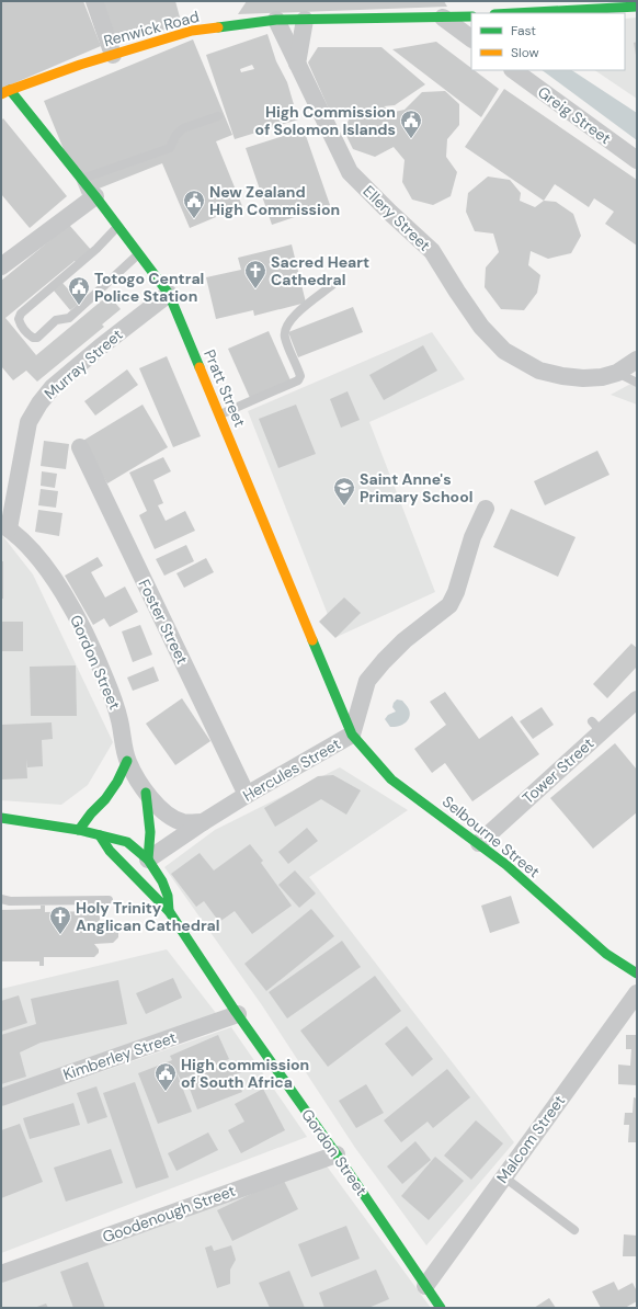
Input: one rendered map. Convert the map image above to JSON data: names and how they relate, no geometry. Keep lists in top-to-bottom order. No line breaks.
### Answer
{"streets":{"main road":["Renwick Road","Pratt Street","Gordon Street","Selbourne Street"],"street":["Greig Street","Ellery Street","Murray Street","Foster Street","Hercules Street","Tower Street","Kimberley Street","Malcom Street","Goodenough Street"]},"crossings":[["Renwick Road","Ellery Street"],["Renwick Road","Pratt Street"],["Murray Street","Pratt Street"],["Murray Street","Gordon Street"],["Pratt Street","Hercules Street"],["Pratt Street","Selbourne Street"],["Foster Street","Hercules Street"],["Gordon Street","Hercules Street"],["Gordon Street","Kimberley Street"],["Gordon Street","Malcom Street"],["Gordon Street","Goodenough Street"],["Hercules Street","Selbourne Street"],["Tower Street","Selbourne Street"]],"places":{"public building":["High Commission of Solomon Islands","New Zealand High Commission","Totogo Central Police Station","High commission of South Africa"],"church":["Sacred Heart Cathedral","Holy Trinity Anglican Cathedral"],"school or university":["Saint Anne's Primary School"]},"legend":["Fast","Slow"]}
